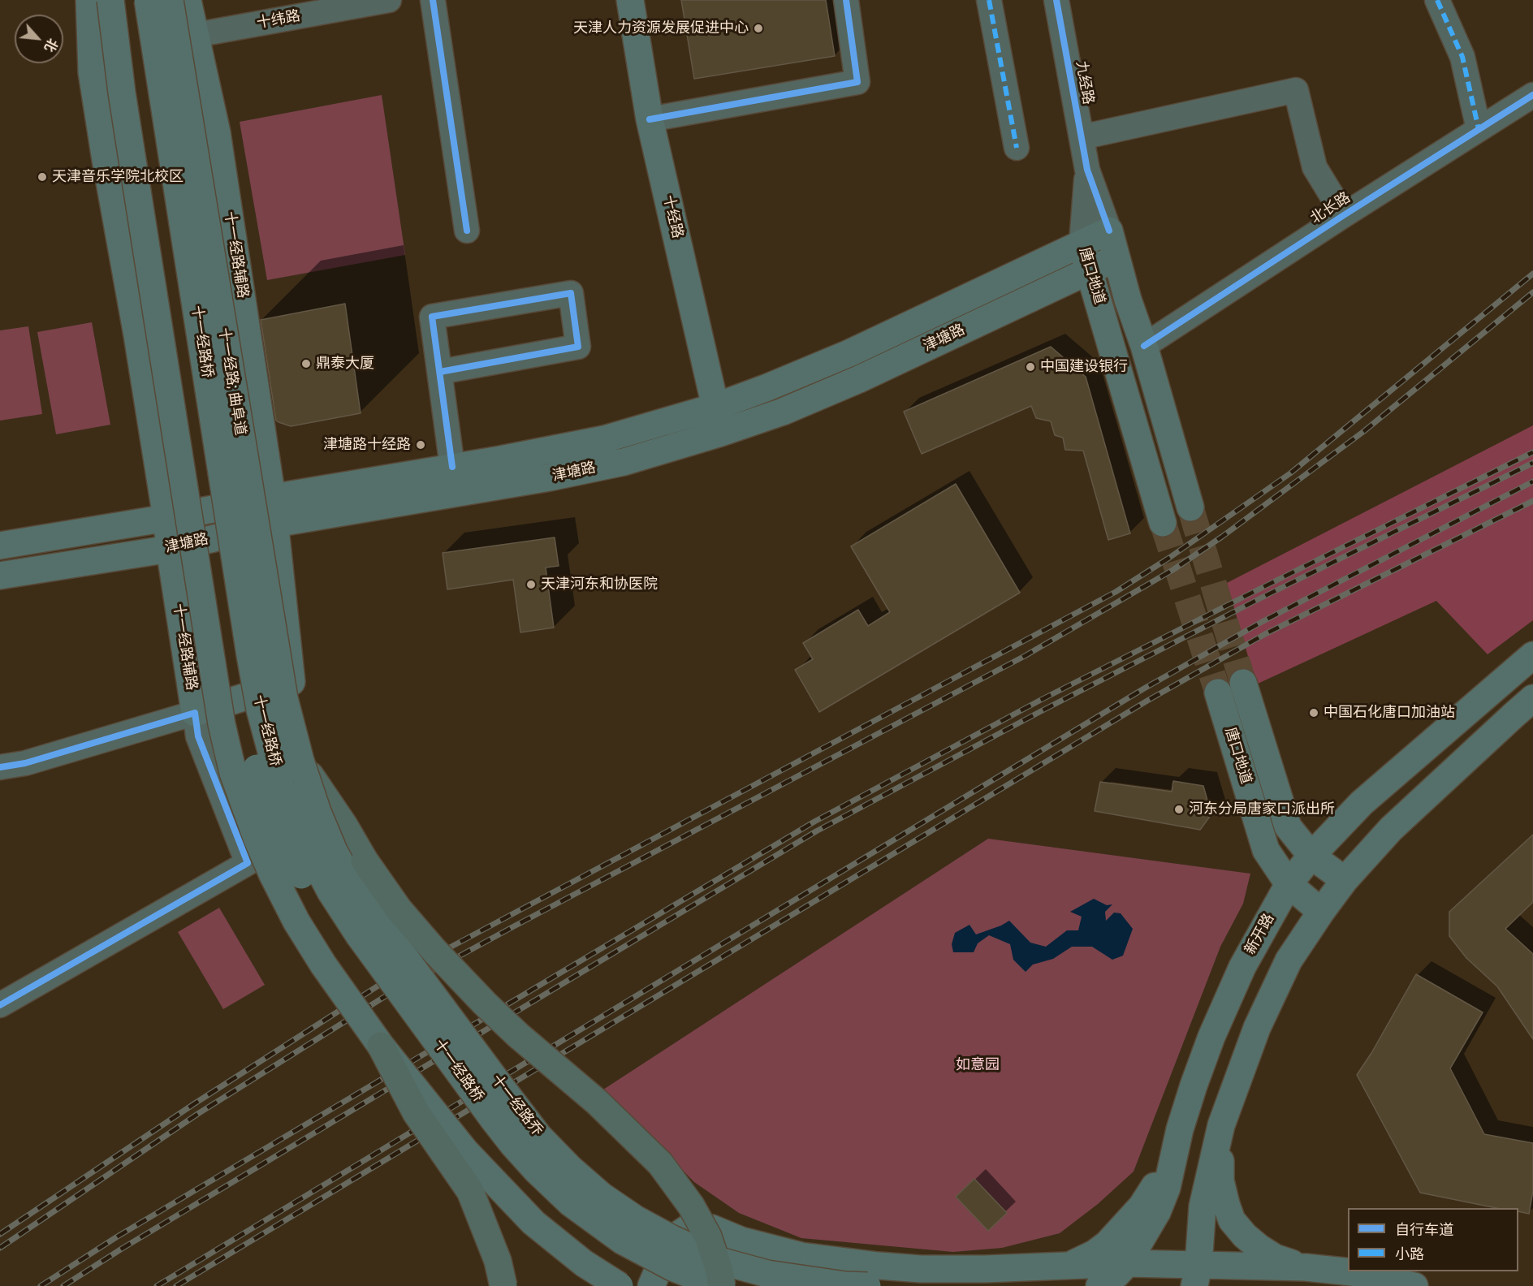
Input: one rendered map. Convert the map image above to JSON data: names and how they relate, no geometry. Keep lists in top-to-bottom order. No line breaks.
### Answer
{"streets":{"main road":["十经路","十一经路辅路","唐口地道","津塘路","十一经路桥","十一经路; 曲阜道","新开路","十一经路乔"],"street":["十纬路","九经路","北长路"]},"crossings":[["十纬路","十一经路辅路"],["九经路","唐口地道"],["北长路","唐口地道"],["十经路","津塘路"],["十一经路辅路","津塘路"],["唐口地道","津塘路"],["唐口地道","新开路"],["十一经路; 曲阜道","十一经路乔"]],"parks":["如意园"],"places":["天津人力资源发展促进中心","天津音乐学院北校区","鼎泰大厦","中国建设银行","津塘路十经路","天津河东和协医院","中国石化唐口加油站","河东分局唐家口派出所"],"legend":["自行车道","小路"],"north":"bottom right"}
